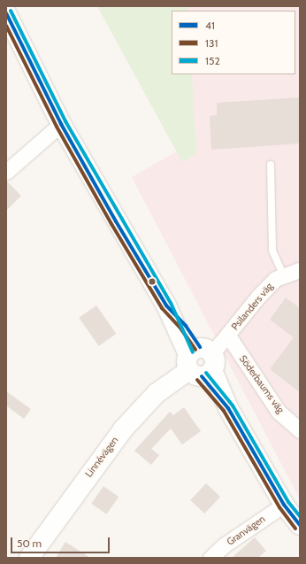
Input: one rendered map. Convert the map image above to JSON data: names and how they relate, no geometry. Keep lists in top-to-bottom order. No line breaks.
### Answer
{"streets":{"street":["Psilanders väg","Söderbaums väg","Linnévägen","Granvägen"]},"crossings":[["Psilanders väg","Söderbaums väg"],["Psilanders väg","Linnévägen"]],"lines":["transit line 152","transit line 41","transit line 131"],"legend":["41","131","152"],"scale_bar":"50 m"}
